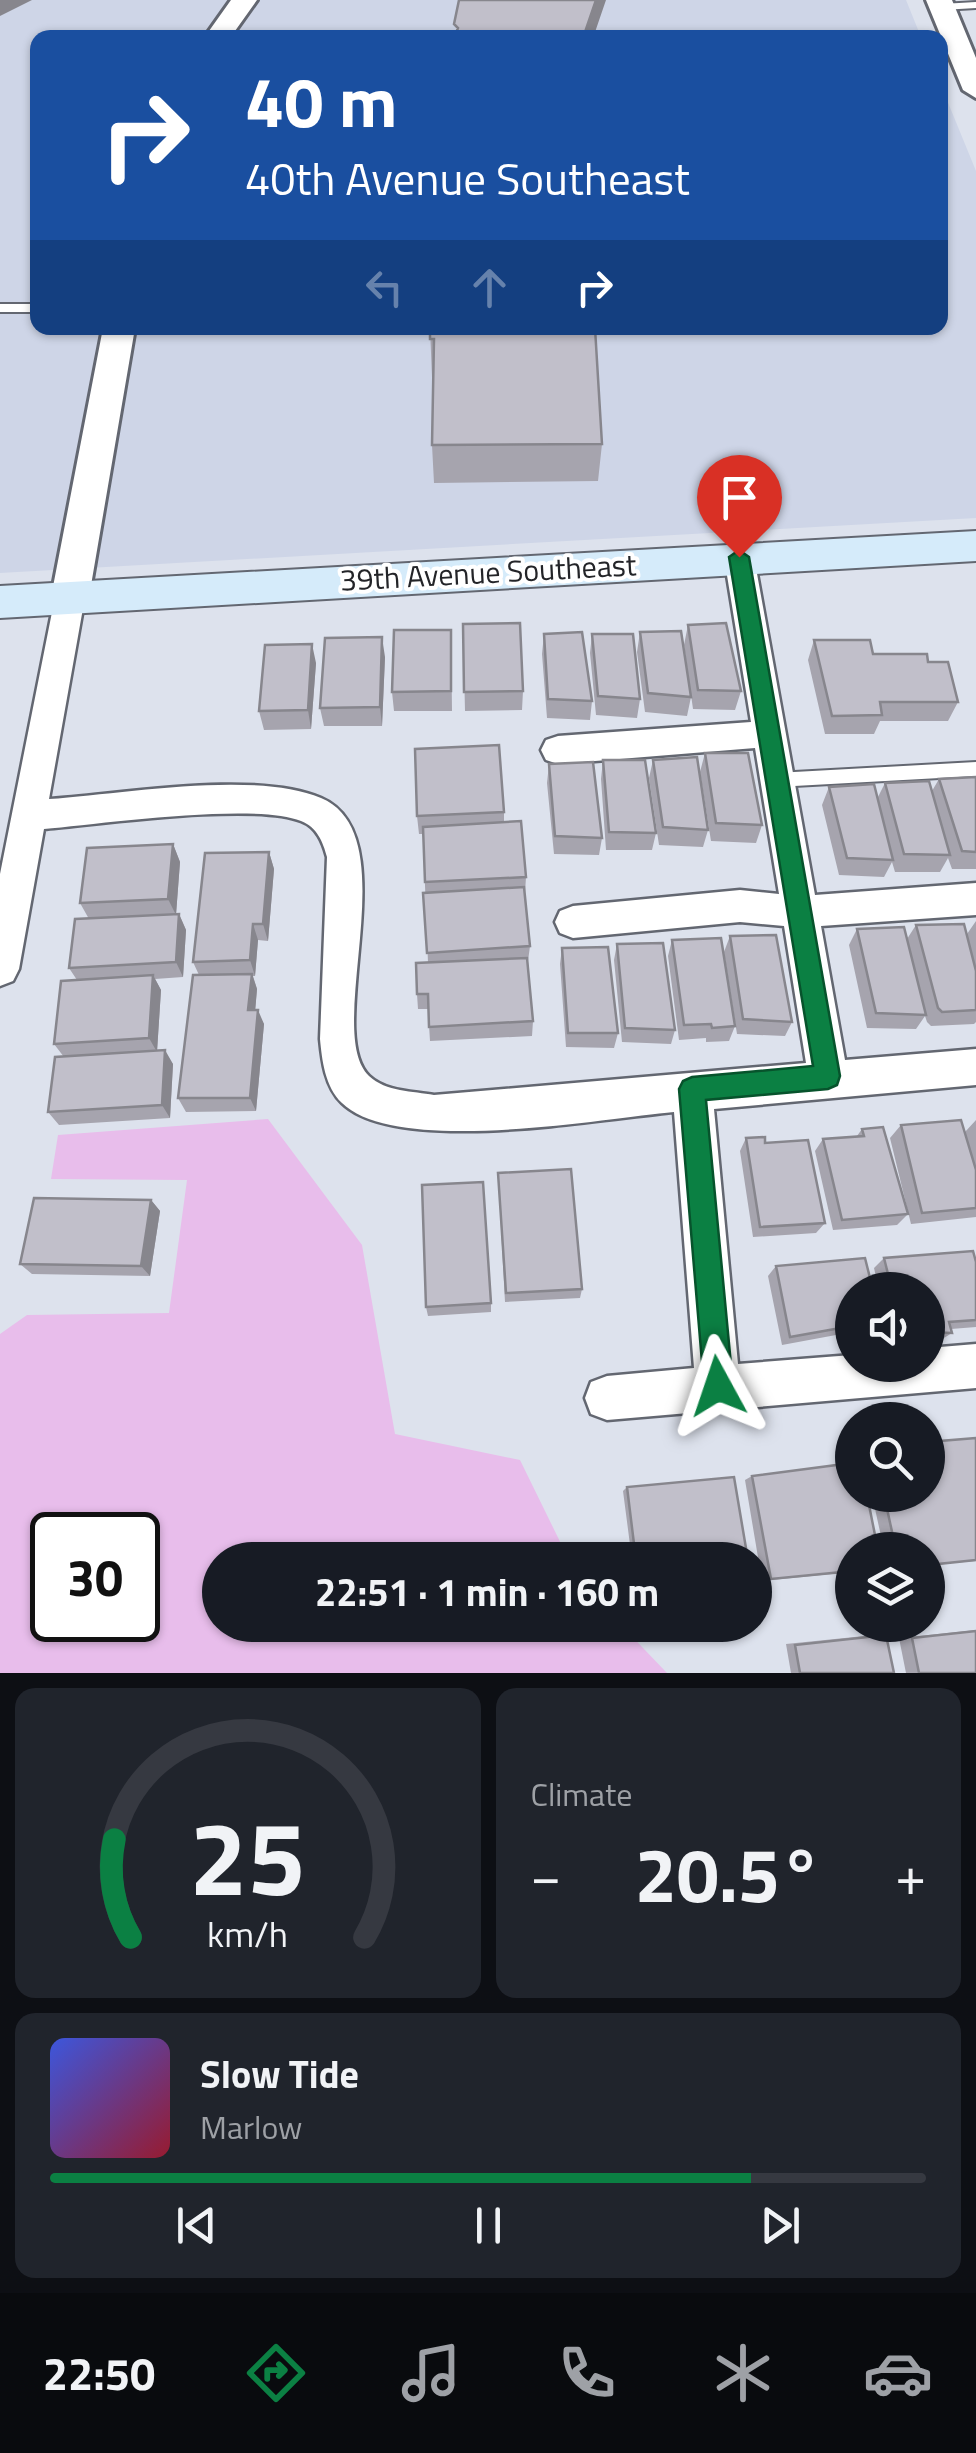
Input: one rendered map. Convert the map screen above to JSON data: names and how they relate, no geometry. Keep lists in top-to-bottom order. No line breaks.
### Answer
{"streets":{"main road":["39th Avenue Southeast"]},"page":{"turn":["40 m","40th Avenue Southeast"],"limit":"30","trip":"22:51 · 1 min · 160 m","tile":"Climate","heat":["−","20.5°","+"],"song":["Slow Tide","Marlow"],"tabs":"22:50","gauge":["25","km/h"]}}
